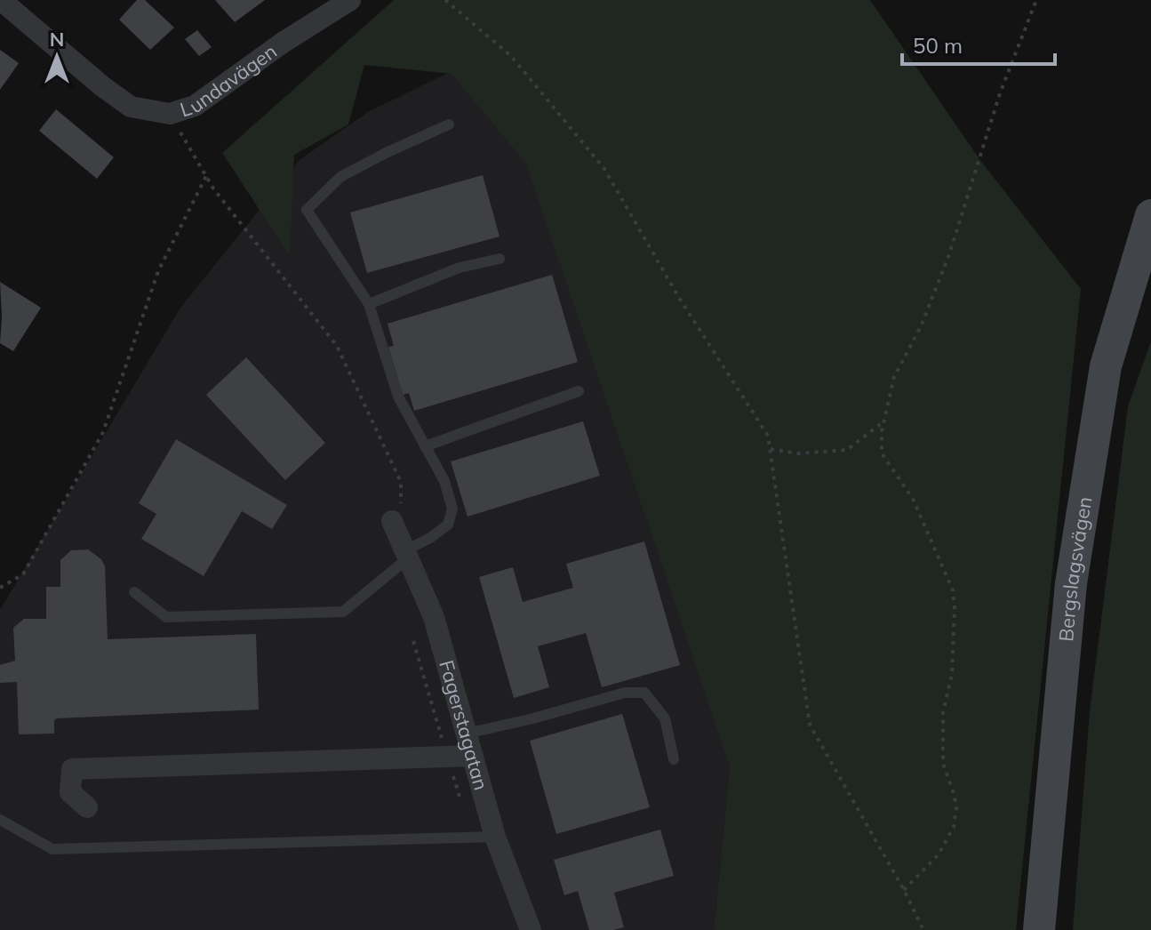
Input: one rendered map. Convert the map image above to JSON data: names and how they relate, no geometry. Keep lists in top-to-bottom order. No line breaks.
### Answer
{"streets":{"main road":["Bergslagsvägen"],"street":["Lundavägen","Fagerstagatan"]},"scale_bar":"50 m","north":"top"}
